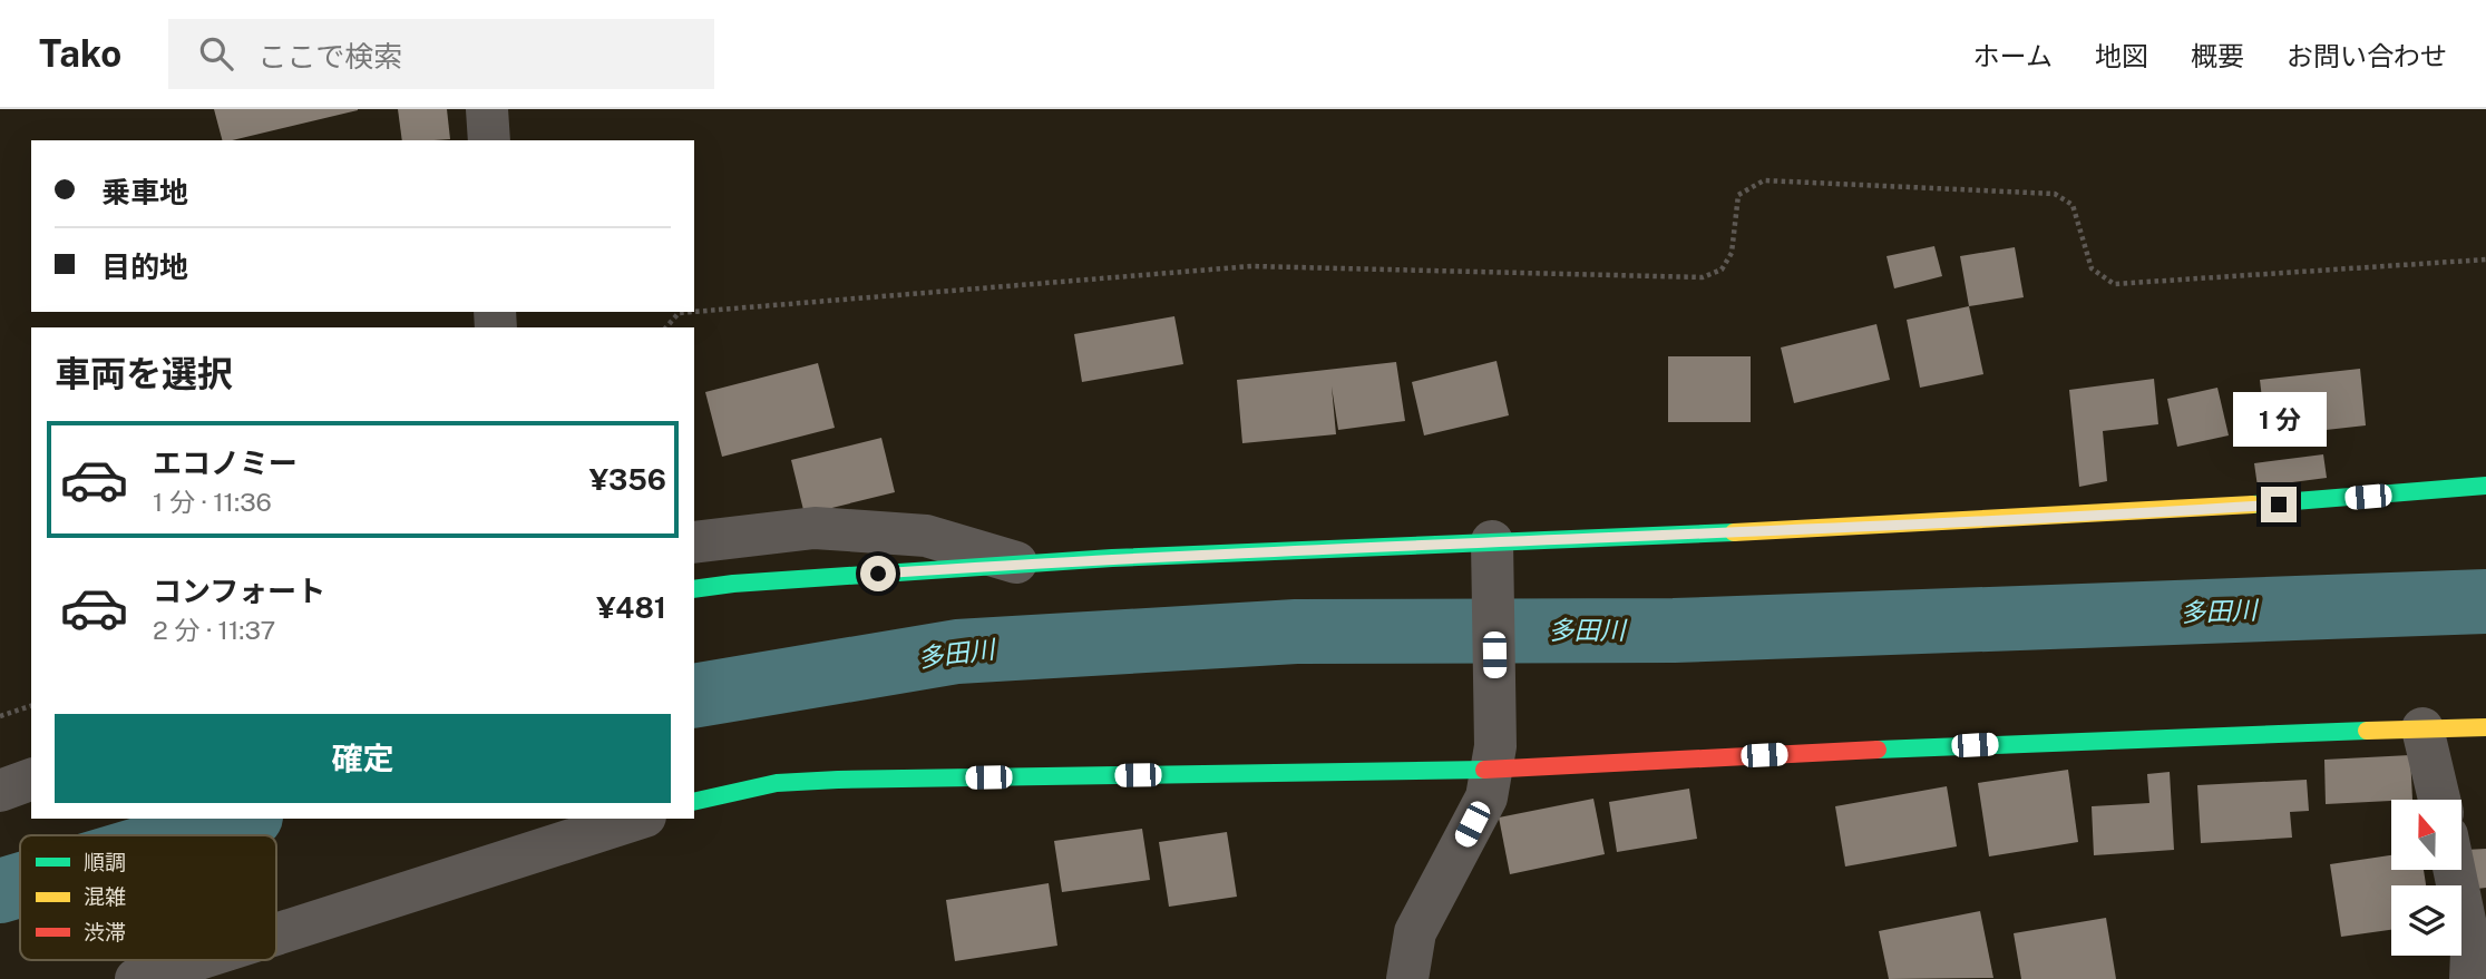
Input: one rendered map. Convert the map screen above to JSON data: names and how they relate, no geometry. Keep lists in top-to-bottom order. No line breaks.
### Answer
{"water":["多田川"],"legend":["順調","混雑","渋滞"],"north":"top","page":{"header":"Tako","search":"ここで検索","nav":["ホーム","地図","概要","お問い合わせ"],"banner":["乗車地","目的地"],"heading":"車両を選択","bubble":"1 分","list":[{"name":"エコノミー","note":"1 分 · 11:36","value":"¥356"},{"name":"コンフォート","note":"2 分 · 11:37","value":"¥481"}],"buttons":"確定"}}
